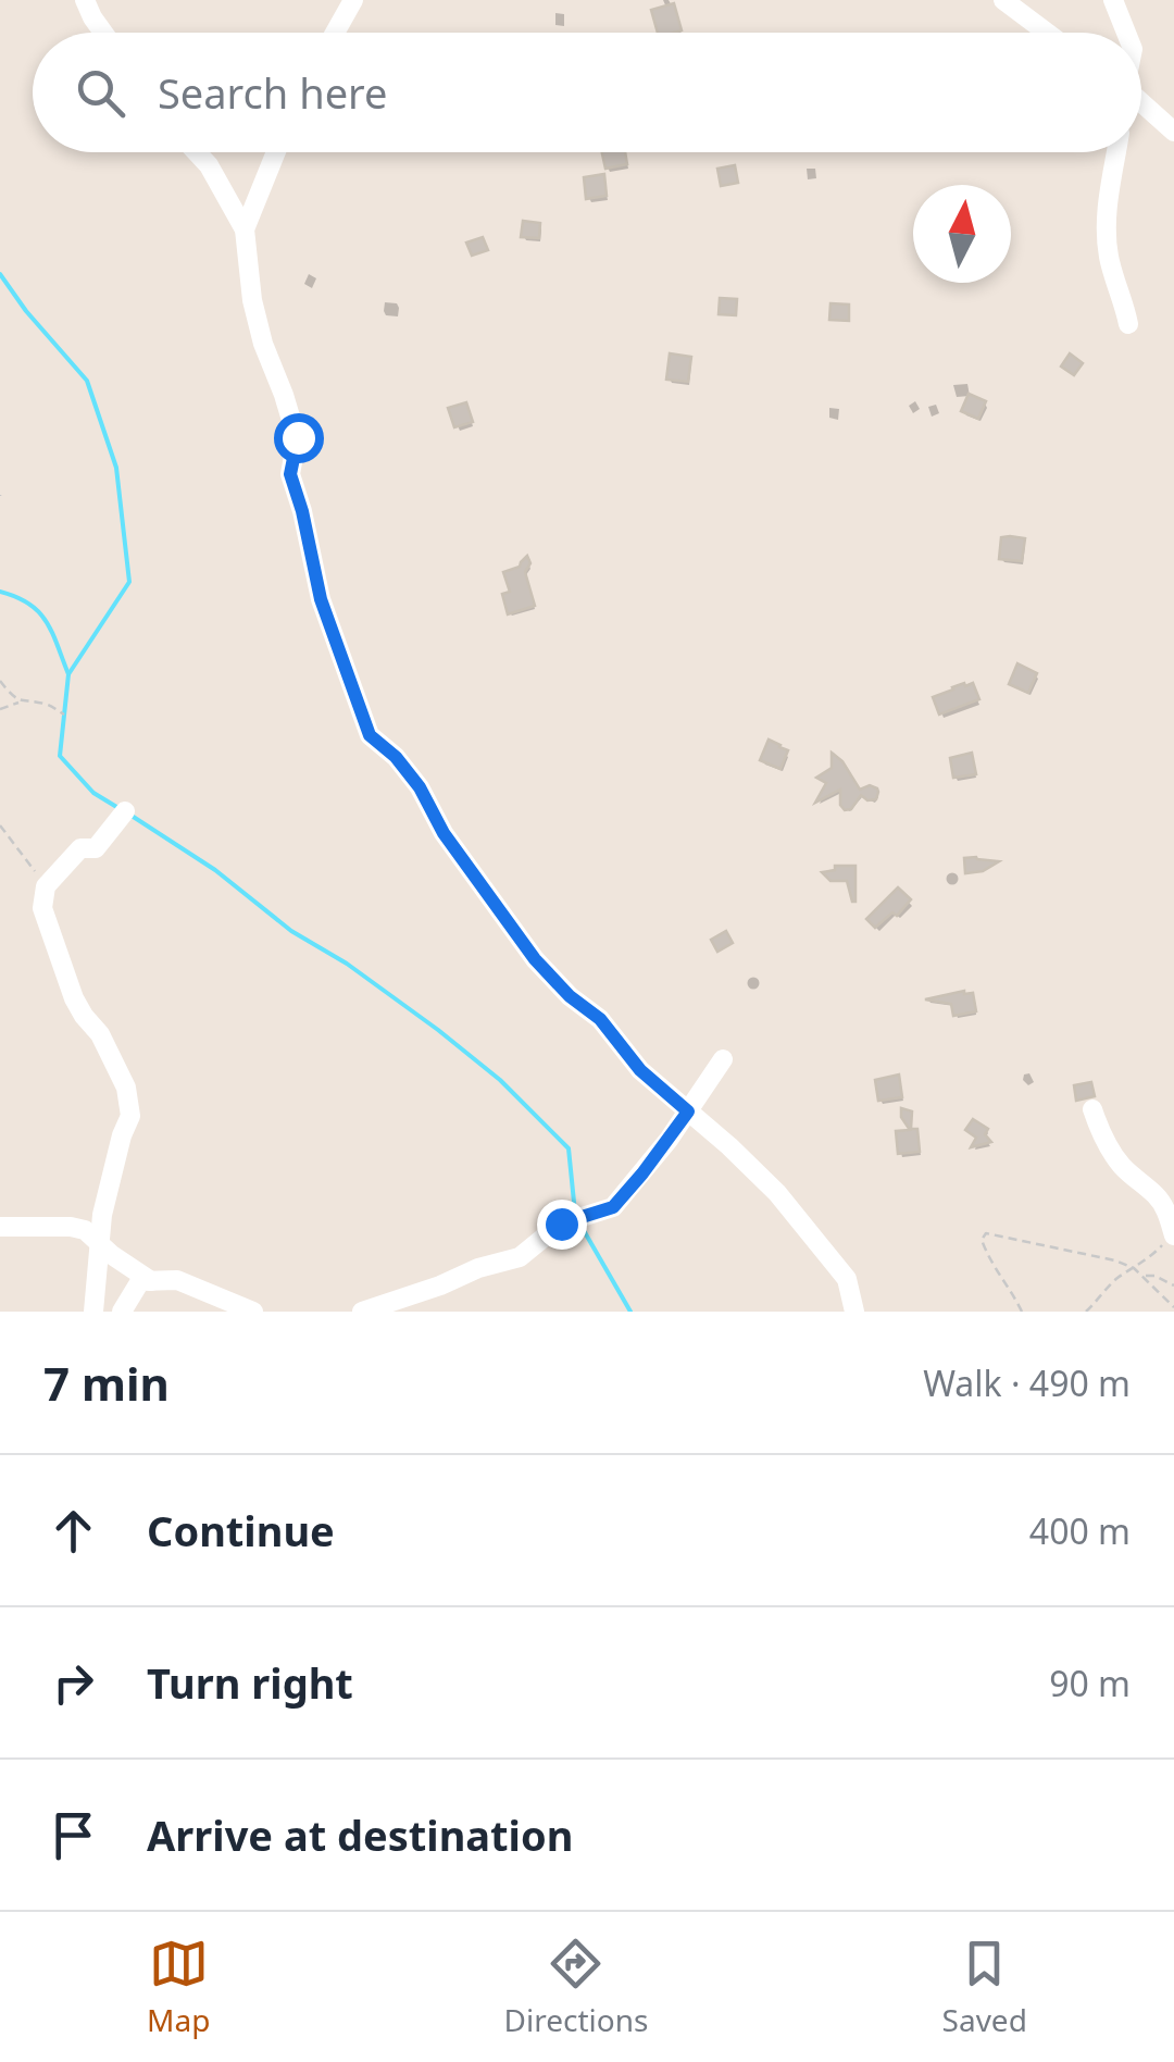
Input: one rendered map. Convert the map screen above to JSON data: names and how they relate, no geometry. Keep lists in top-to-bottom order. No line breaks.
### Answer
{"north":"top","page":{"search":"Search here","heading":["7 min","Walk · 490 m"],"list":[["Continue","400 m"],["Turn right","90 m"],"Arrive at destination"],"nav":["Map","Directions","Saved"]}}
